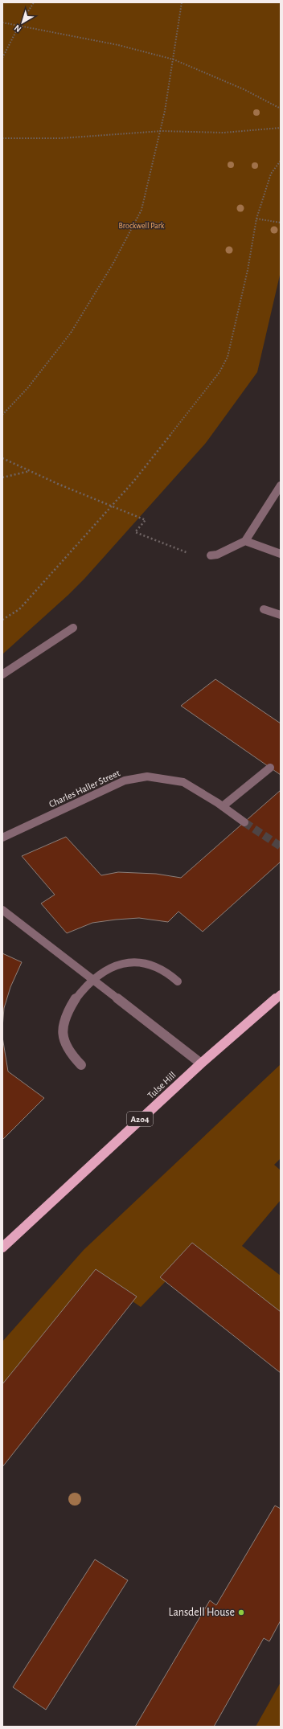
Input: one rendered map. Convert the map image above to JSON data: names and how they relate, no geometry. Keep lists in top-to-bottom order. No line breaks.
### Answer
{"streets":{"main road":["Tulse Hill","A204"],"street":["Charles Haller Street"]},"parks":["Brockwell Park"],"places":["Lansdell House"],"north":"bottom left"}
